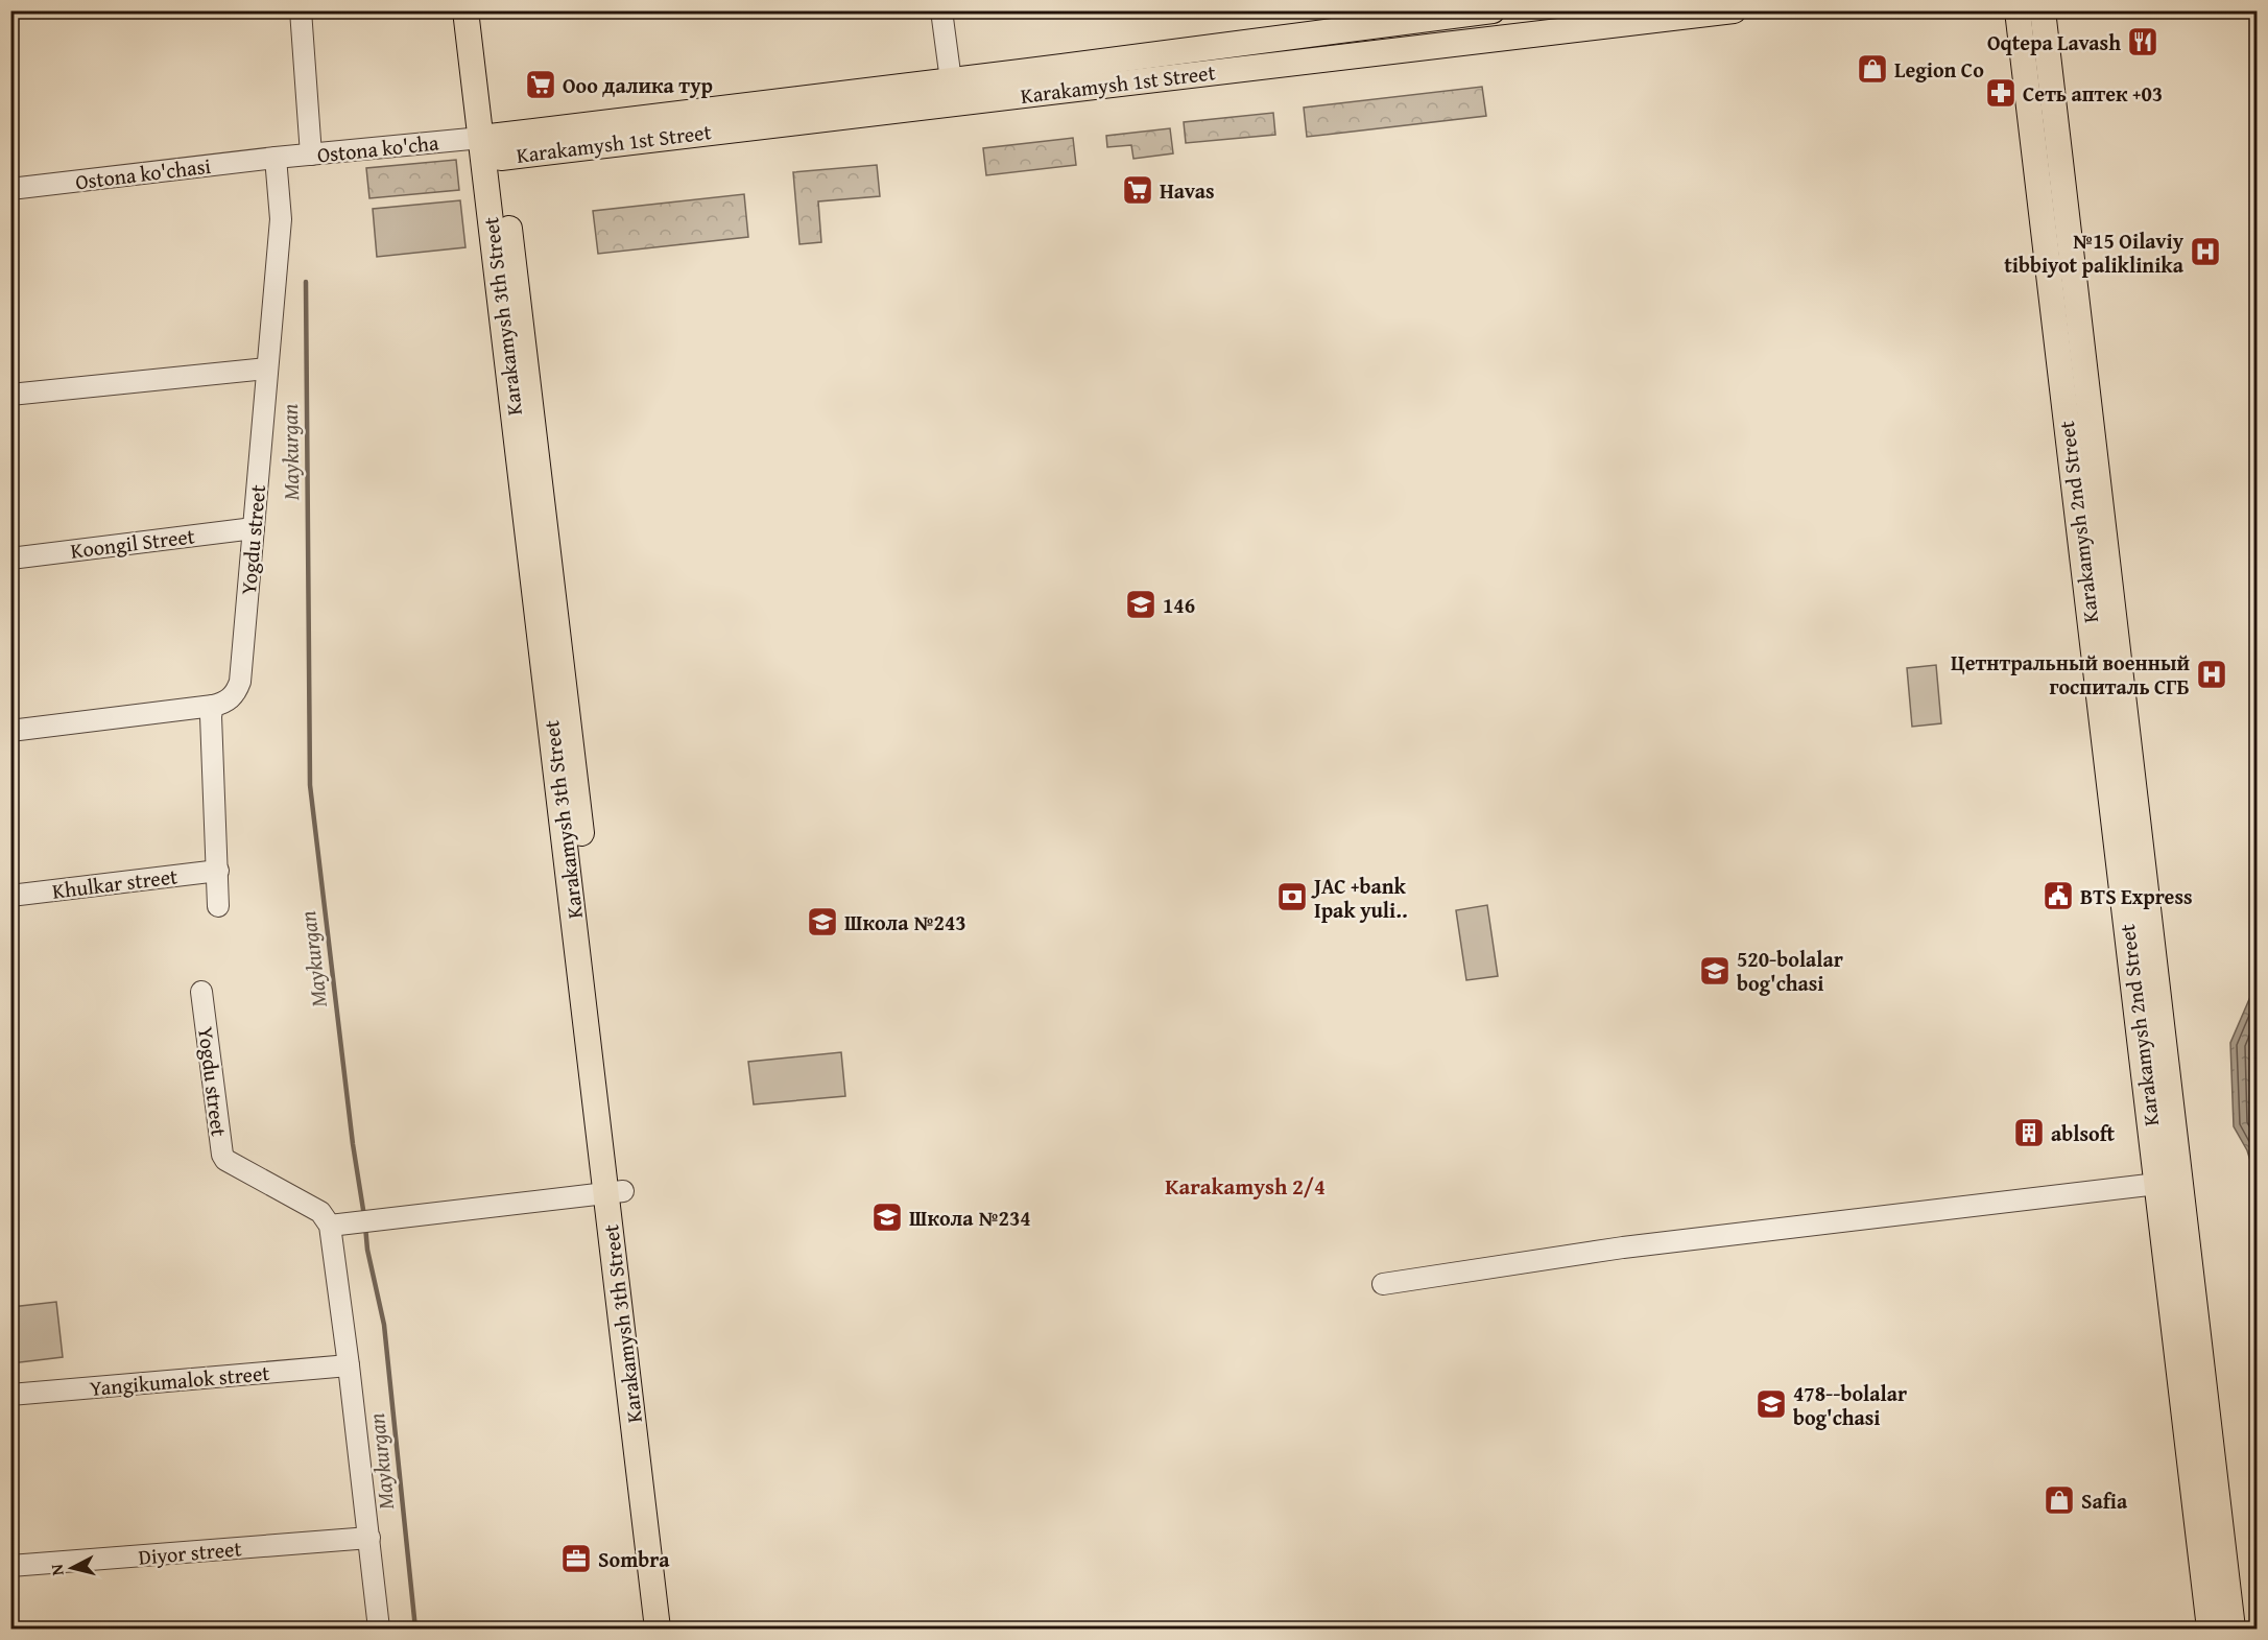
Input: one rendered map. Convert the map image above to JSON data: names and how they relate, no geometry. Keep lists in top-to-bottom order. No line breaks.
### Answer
{"streets":{"main road":["Karakamysh 1st Street","Karakamysh 3th Street","Karakamysh 2nd Street"],"street":["Ostona ko'cha","Ostona ko'chasi","Yogdu street","Koongil Street","Khulkar street","Yangikumalok street","Diyor street"]},"crossings":[["Karakamysh 1st Street","Ostona ko'cha"],["Karakamysh 1st Street","Karakamysh 3th Street"],["Ostona ko'cha","Ostona ko'chasi"],["Ostona ko'cha","Karakamysh 3th Street"],["Ostona ko'cha","Yogdu street"],["Ostona ko'chasi","Yogdu street"],["Yogdu street","Koongil Street"]],"districts":["Karakamysh 2/4"],"water":["Maykurgan"],"places":{"restaurant":["Oqtepa Lavash"],"shop":["Legion Co","Safia"],"supermarket":["Ооо далика тур","Havas"],"pharmacy":["Сеть аптек +03"],"hospital":["№15 Oilaviy tibbiyot paliklinika","Цетнтральный военный госпиталь СГБ"],"school or university":["146","Школа №243","520-bolalar bog'chasi","Школа №234","478--bolalar bog'chasi"],"public building":["BTS Express"],"bank":["JAC +bank Ipak yuli.."],"building":["ablsoft"],"office":["Sombra"]},"north":"left"}
